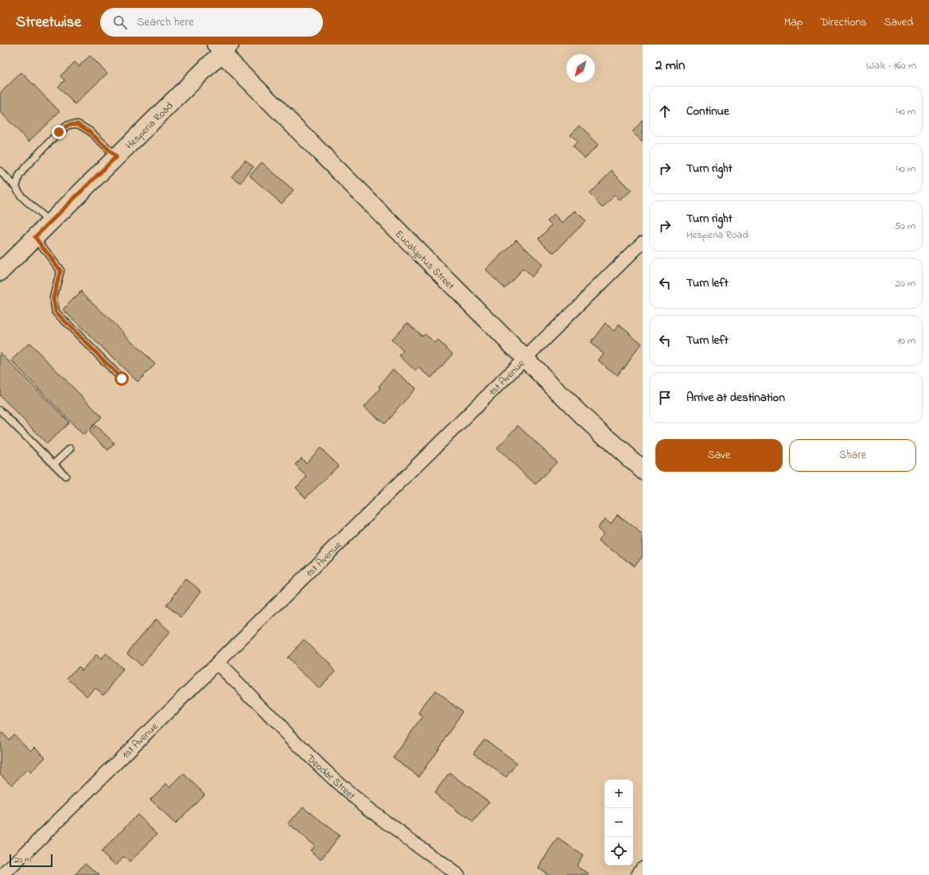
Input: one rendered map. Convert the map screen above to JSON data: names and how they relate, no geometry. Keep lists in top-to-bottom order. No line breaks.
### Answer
{"streets":{"main road":["Hesperia Road","Eucalyptus Street"],"street":["1st Avenue","Deodar Street"]},"crossings":[["Hesperia Road","Eucalyptus Street"],["Eucalyptus Street","1st Avenue"],["1st Avenue","Deodar Street"]],"scale_bar":"20 m","north":"bottom left","page":{"header":"Streetwise","search":"Search here","nav":["Map","Directions","Saved"],"heading":["2 min","Walk · 160 m"],"list":[["Continue","40 m"],["Turn right","40 m"],["Turn right","Hesperia Road","50 m"],["Turn left","20 m"],["Turn left","10 m"],"Arrive at destination"],"buttons":["Save","Share"],"map_buttons":["+","−"],"scale":"20 m"}}
